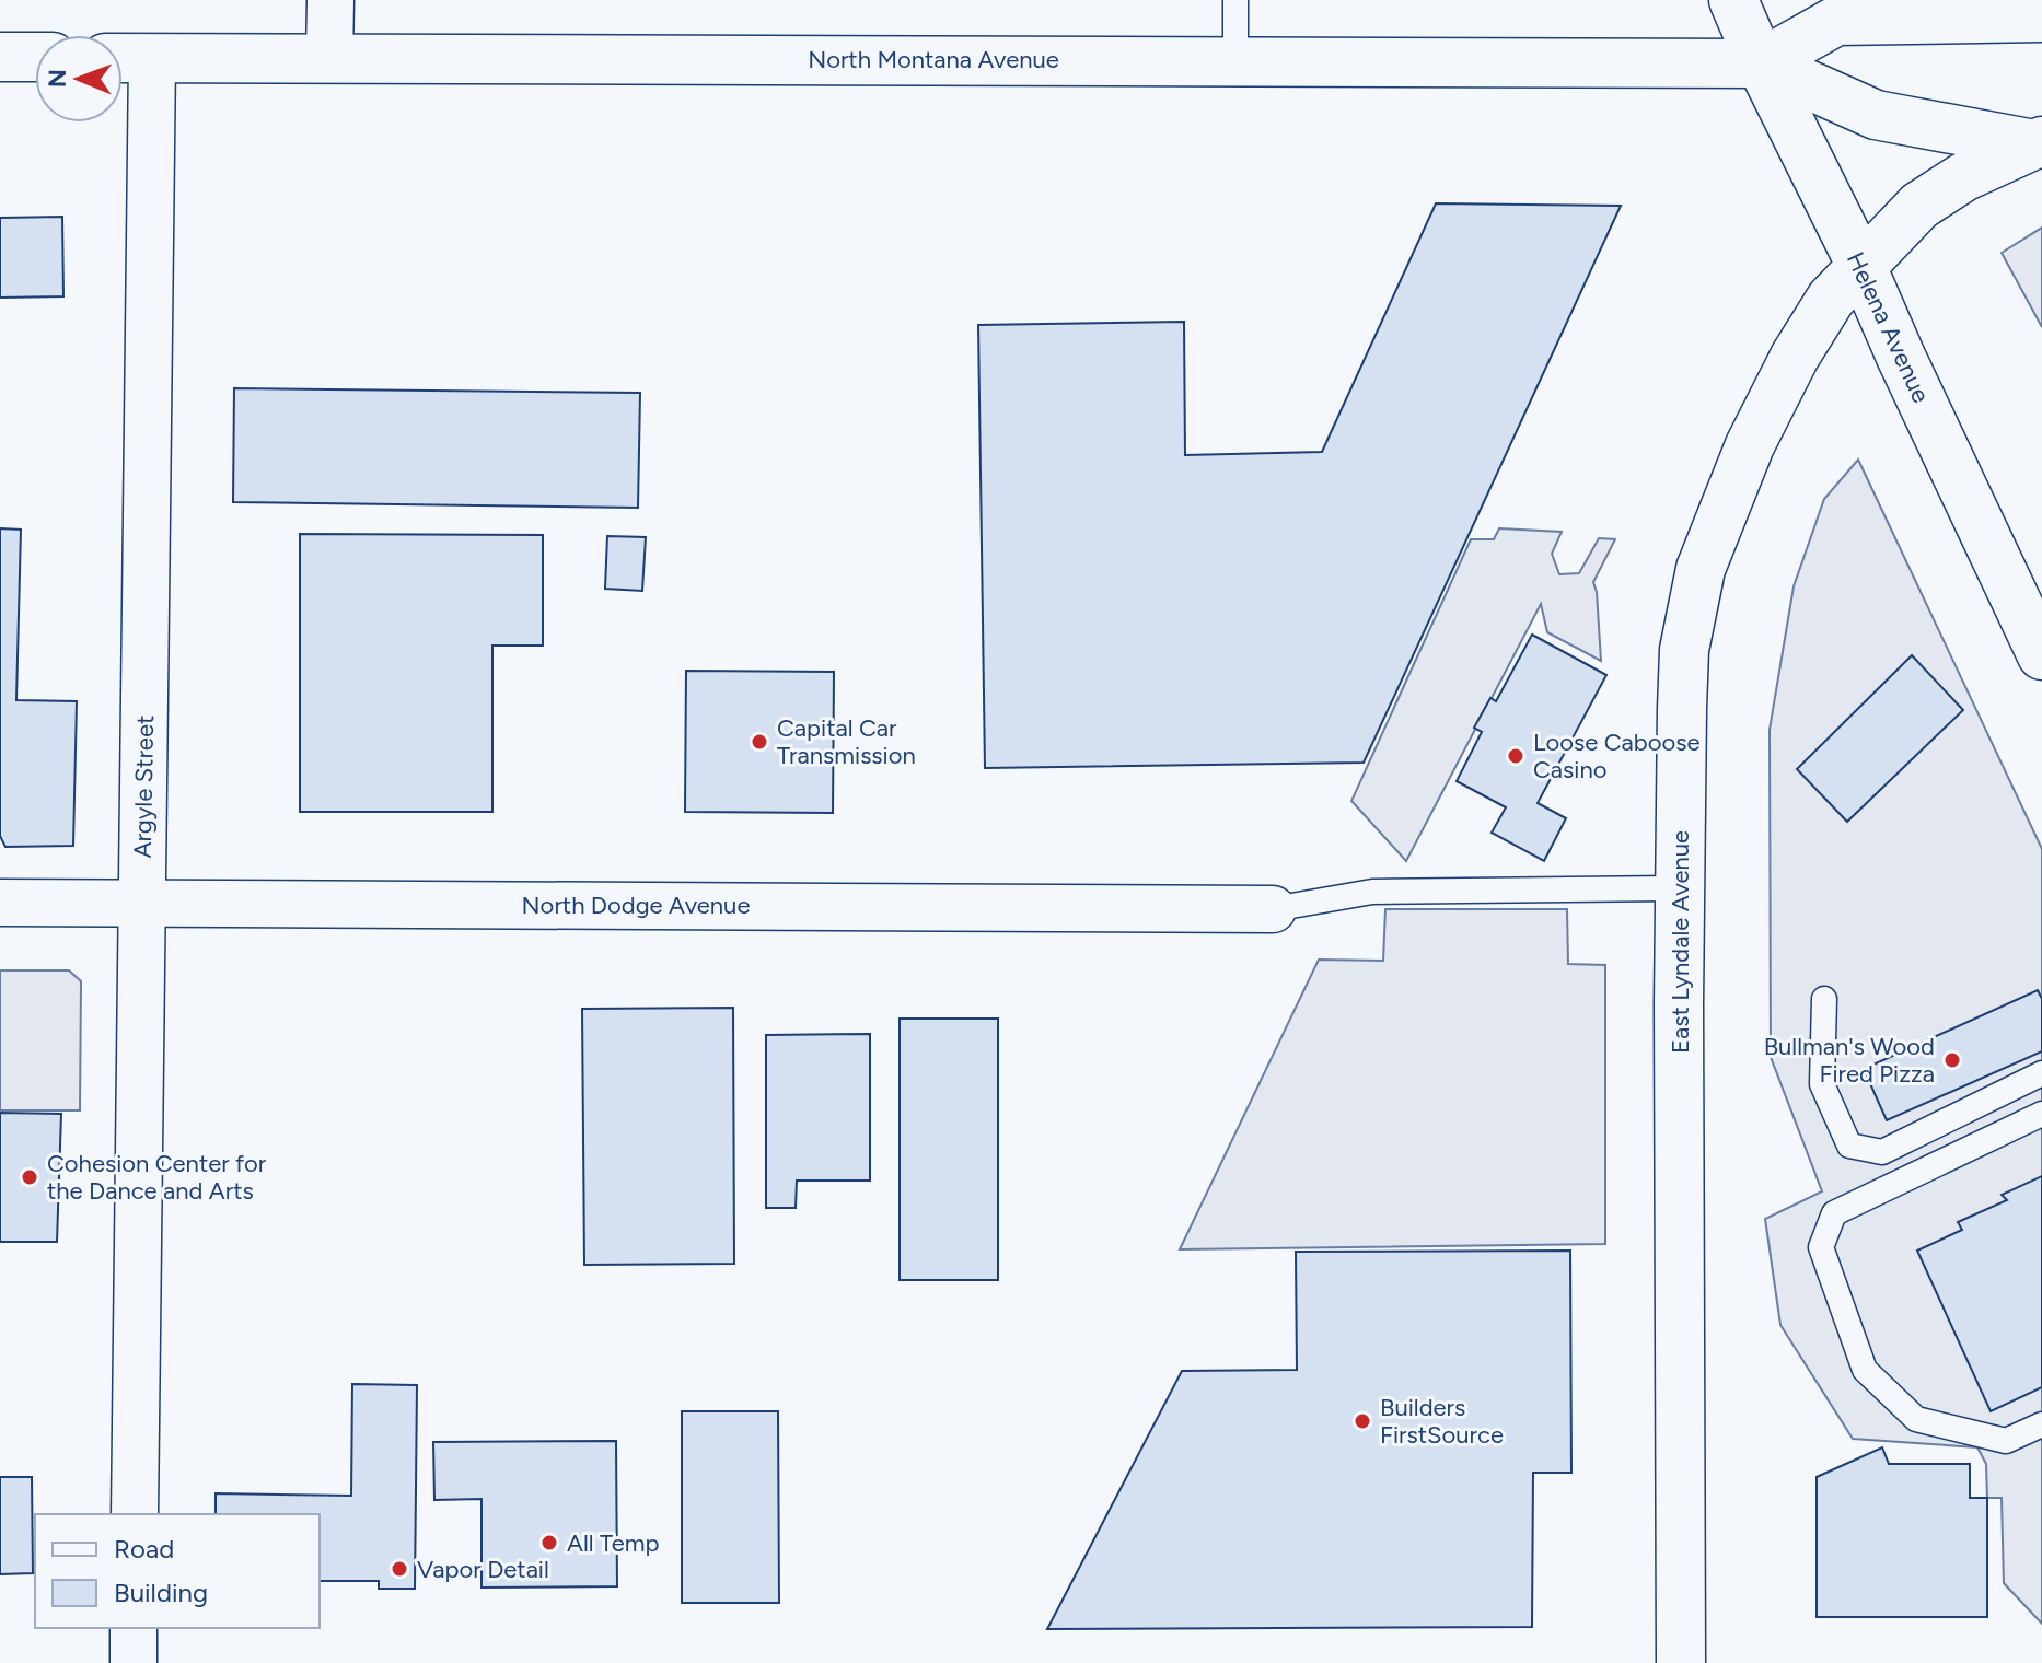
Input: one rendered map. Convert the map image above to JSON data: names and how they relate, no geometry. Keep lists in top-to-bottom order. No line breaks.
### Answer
{"streets":{"main road":["North Montana Avenue","Helena Avenue","East Lyndale Avenue"],"street":["Argyle Street","North Dodge Avenue"]},"crossings":[["North Montana Avenue","Helena Avenue"],["North Montana Avenue","Argyle Street"],["North Montana Avenue","East Lyndale Avenue"],["Helena Avenue","East Lyndale Avenue"],["Argyle Street","North Dodge Avenue"]],"places":["Capital Car Transmission","Loose Caboose Casino","Bullman's Wood Fired Pizza","Cohesion Center for the Dance and Arts","Builders FirstSource","All Temp","Vapor Detail"],"legend":["Road","Building"],"north":"left"}
